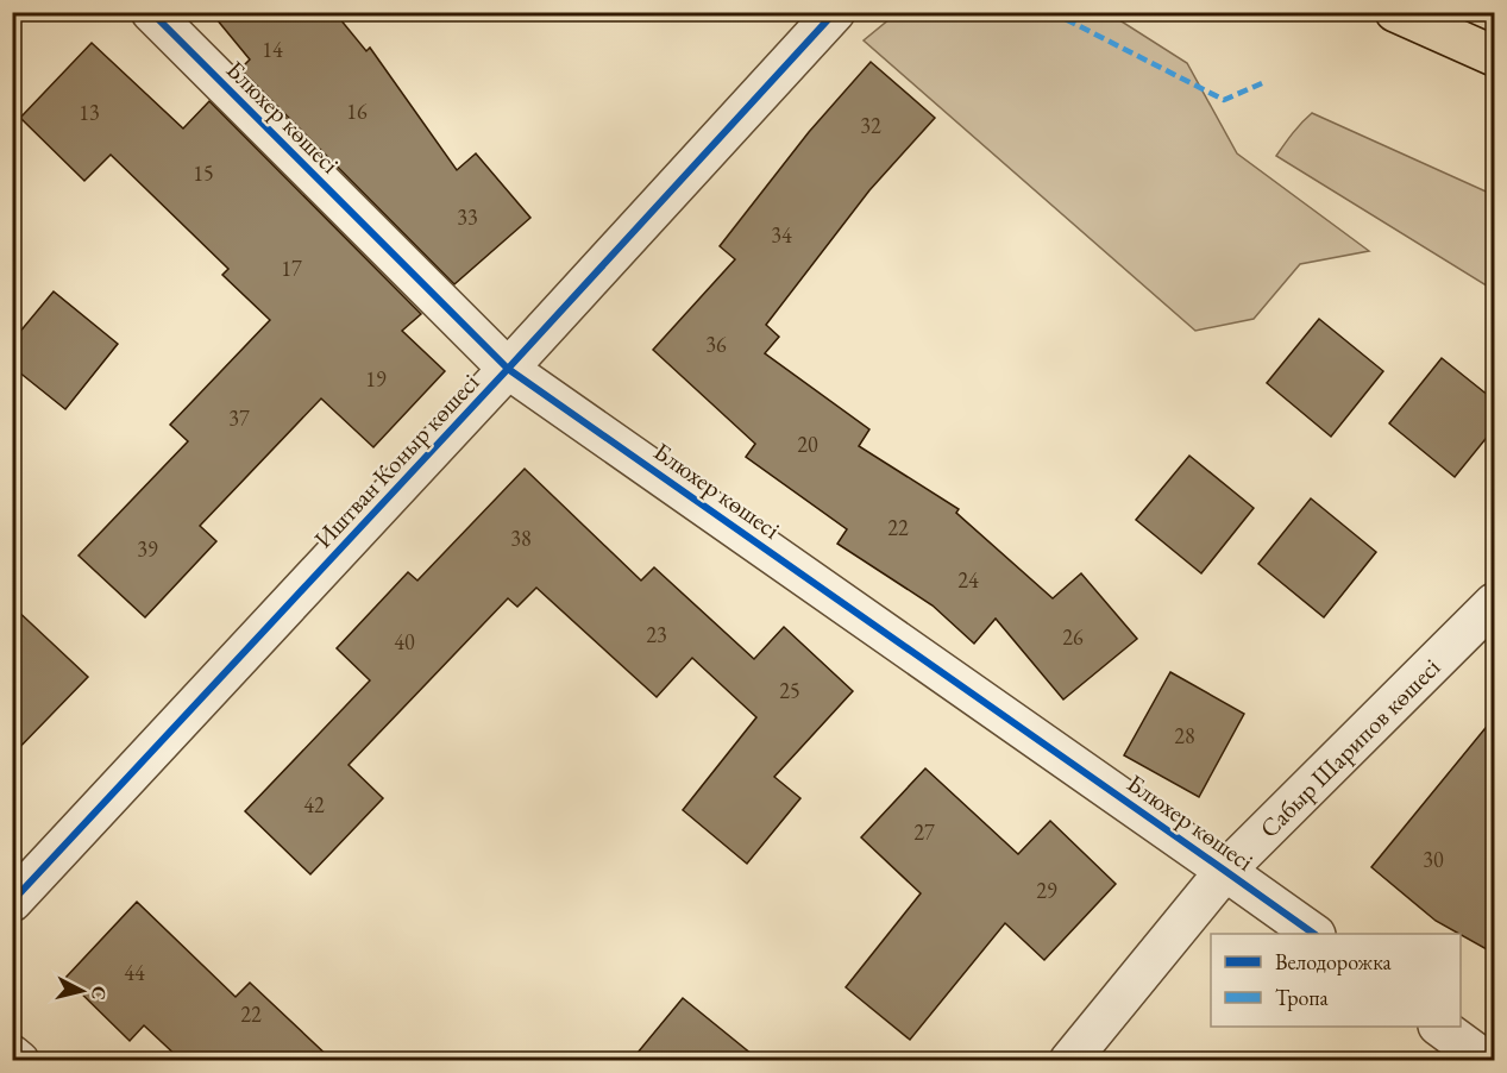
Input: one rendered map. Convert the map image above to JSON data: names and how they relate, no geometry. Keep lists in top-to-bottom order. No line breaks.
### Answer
{"streets":{"street":["Блюхер көшесі","Иштван Коныр көшесі","Сабыр Шарипов көшесі"]},"crossings":[["Блюхер көшесі","Иштван Коныр көшесі"],["Блюхер көшесі","Сабыр Шарипов көшесі"]],"house_numbers":["14","16","13","32","15","33","34","17","36","19","37","20","22","38","39","24","23","26","40","25","28","42","27","30","29","44","22"],"legend":["Велодорожка","Тропа"],"north":"right"}
